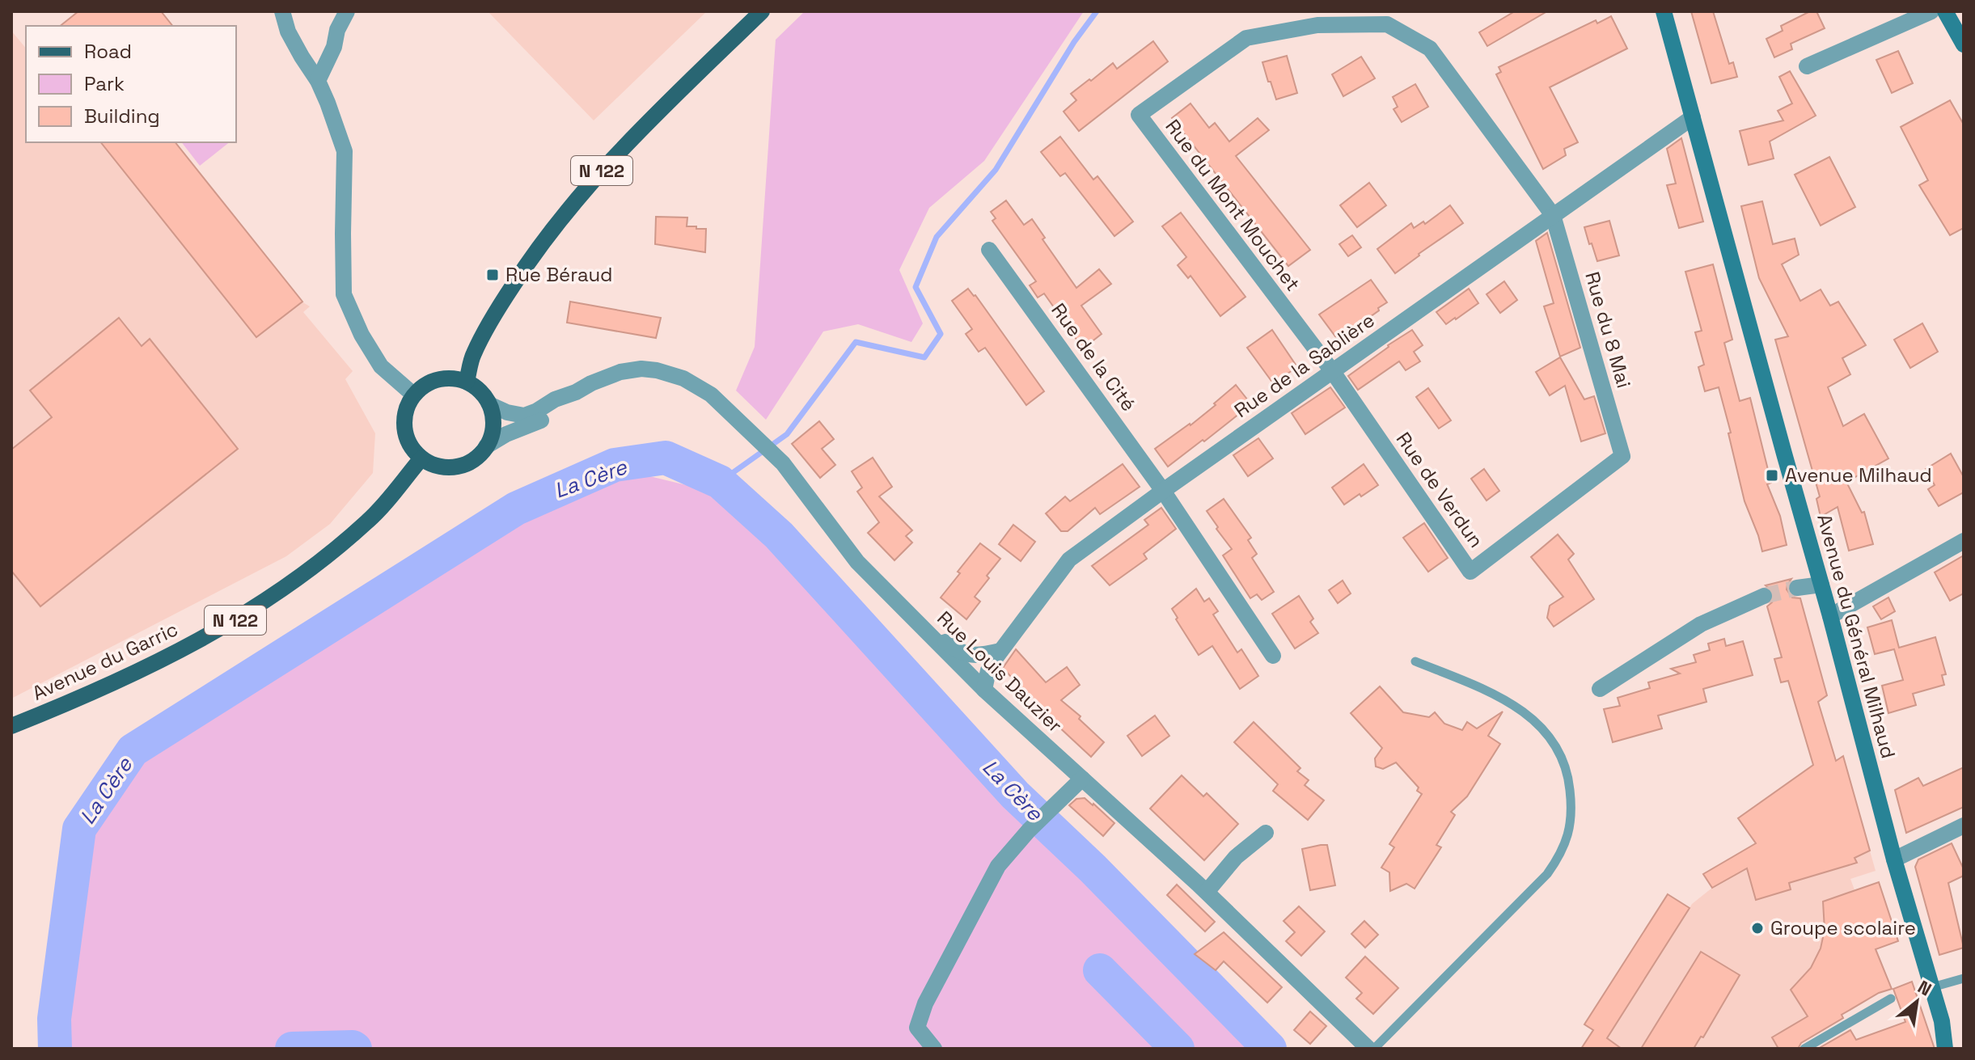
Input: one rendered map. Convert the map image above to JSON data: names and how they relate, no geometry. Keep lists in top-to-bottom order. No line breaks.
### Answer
{"streets":{"main road":["N 122","Avenue du Général Milhaud","Avenue du Garric"],"street":["Rue du Mont Mouchet","Rue du 8 Mai","Rue de la Cité","Rue de la Sablière","Rue de Verdun","Rue Louis Dauzier"]},"crossings":[["N 122","Avenue du Garric"],["Rue du Mont Mouchet","Rue du 8 Mai"],["Rue du Mont Mouchet","Rue de la Sablière"],["Rue du Mont Mouchet","Rue de Verdun"],["Rue du 8 Mai","Rue de la Sablière"],["Rue du 8 Mai","Rue de Verdun"],["Rue de la Cité","Rue de la Sablière"],["Rue de la Sablière","Rue de Verdun"],["Rue de la Sablière","Avenue du Général Milhaud"],["Rue de la Sablière","Rue Louis Dauzier"]],"water":["La Cère"],"places":{"transit":["Rue Béraud","Avenue Milhaud"],"other":["Groupe scolaire"]},"legend":["Road","Park","Building"],"north":"top right"}
